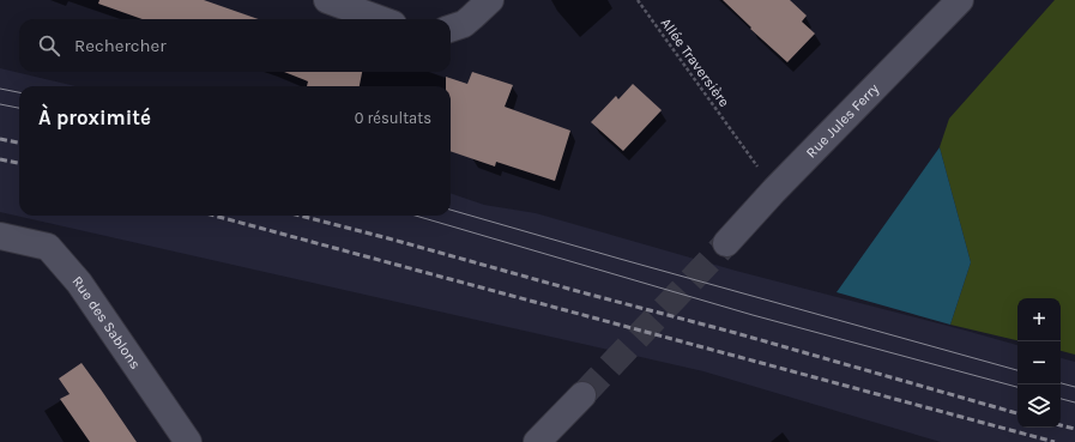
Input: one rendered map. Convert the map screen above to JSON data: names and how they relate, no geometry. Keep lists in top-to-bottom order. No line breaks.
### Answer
{"streets":{"street":["Rue Jules Ferry","Rue des Sablons"],"path":["Allée Traversière"]},"page":{"search":"Rechercher","heading":["À proximité","0 résultats"],"map_buttons":["+","−"]}}
